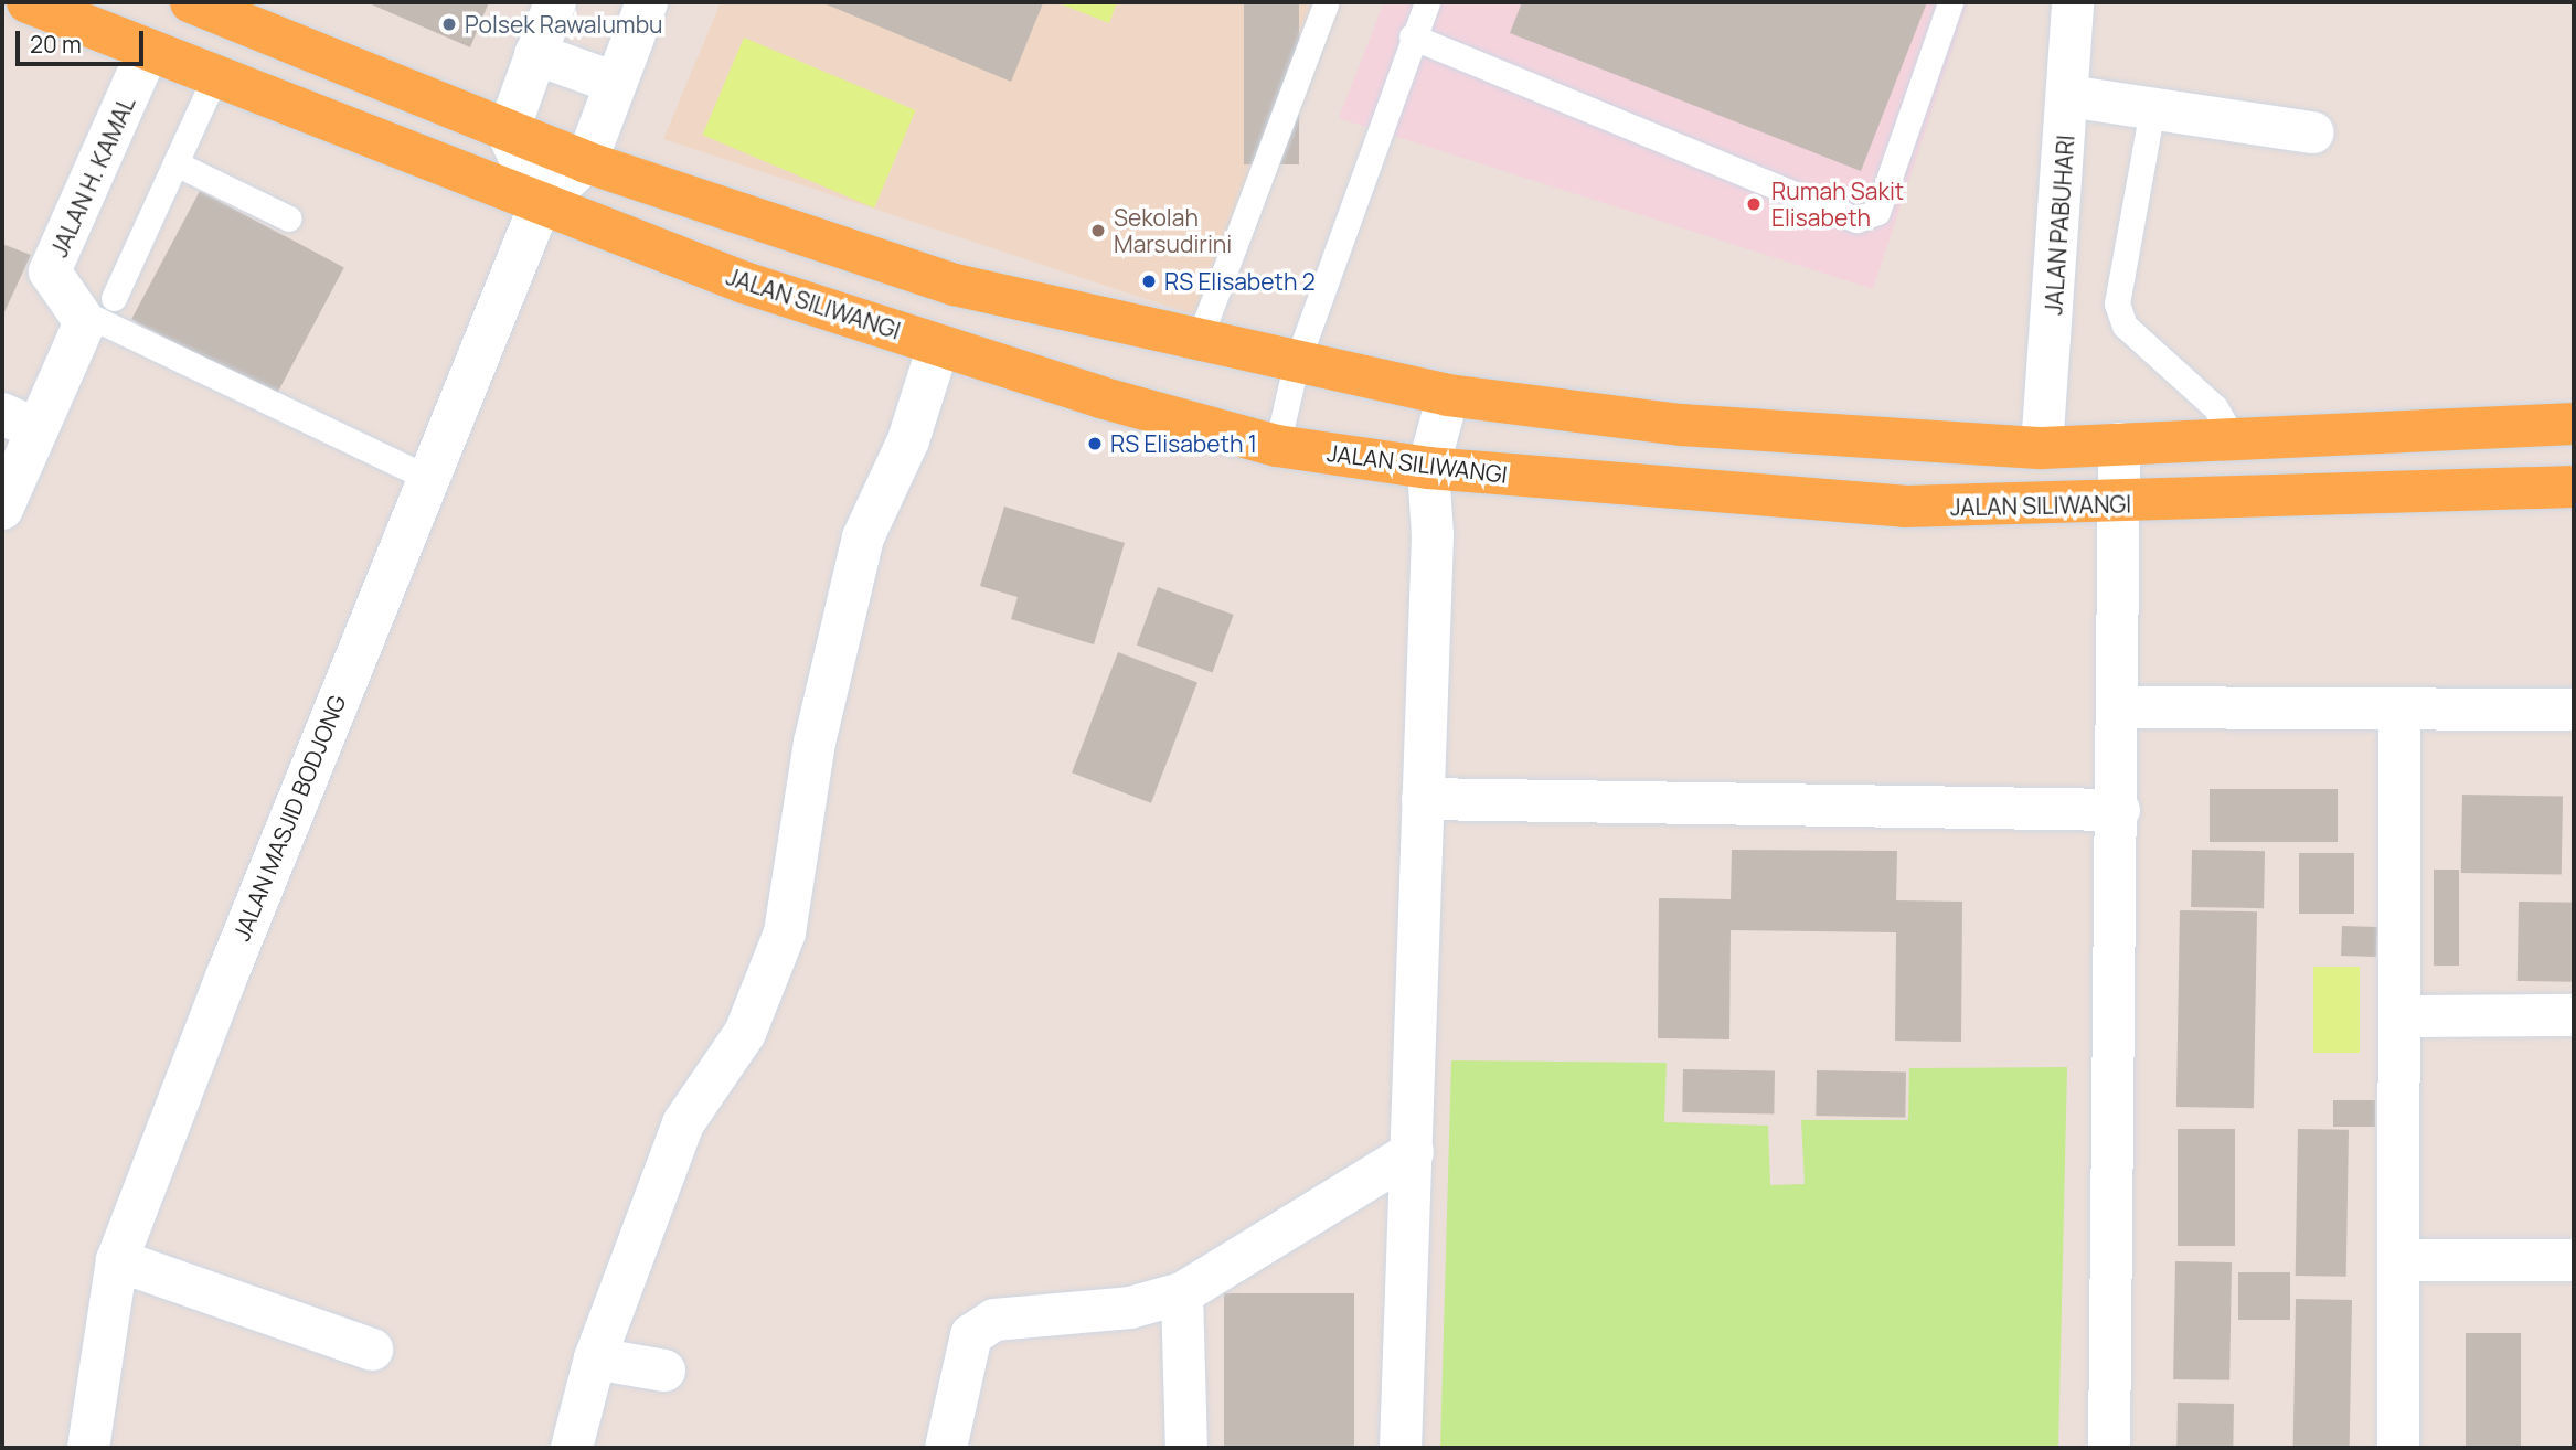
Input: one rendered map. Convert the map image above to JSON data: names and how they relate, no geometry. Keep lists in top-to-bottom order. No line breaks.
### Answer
{"streets":{"main road":["JALAN SILIWANGI"],"street":["JALAN H. KAMAL","JALAN PABUHARI","JALAN MASJID BODJONG"]},"crossings":[["JALAN H. KAMAL","JALAN SILIWANGI"],["JALAN SILIWANGI","JALAN MASJID BODJONG"]],"places":["Polsek Rawalumbu","Rumah Sakit Elisabeth","Sekolah Marsudirini","RS Elisabeth 2","RS Elisabeth 1"],"scale_bar":"20 m"}
